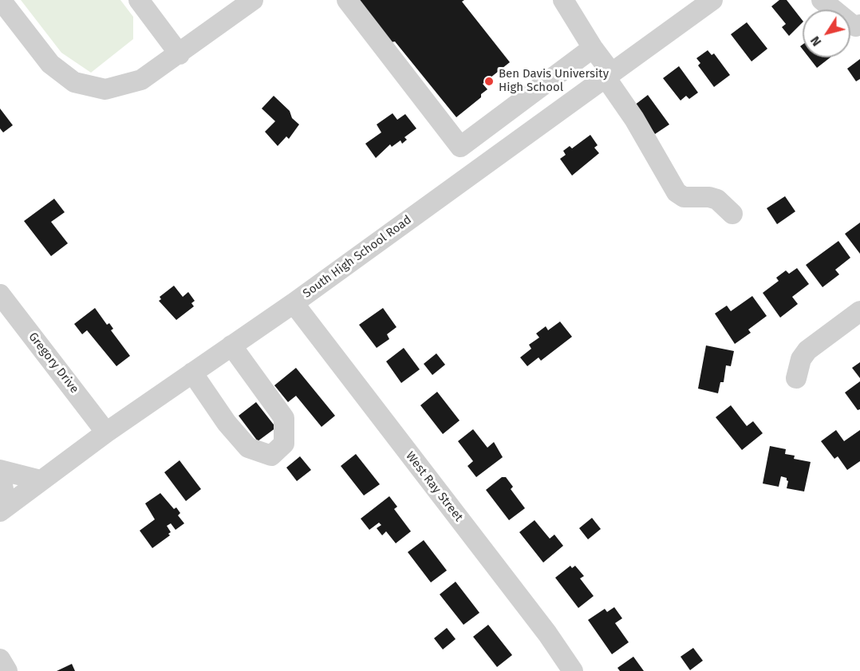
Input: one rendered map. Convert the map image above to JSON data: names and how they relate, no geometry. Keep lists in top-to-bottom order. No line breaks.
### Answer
{"streets":{"street":["South High School Road","Gregory Drive","West Ray Street"]},"crossings":[["South High School Road","Gregory Drive"],["South High School Road","West Ray Street"]],"places":["Ben Davis University High School"],"north":"bottom left"}
